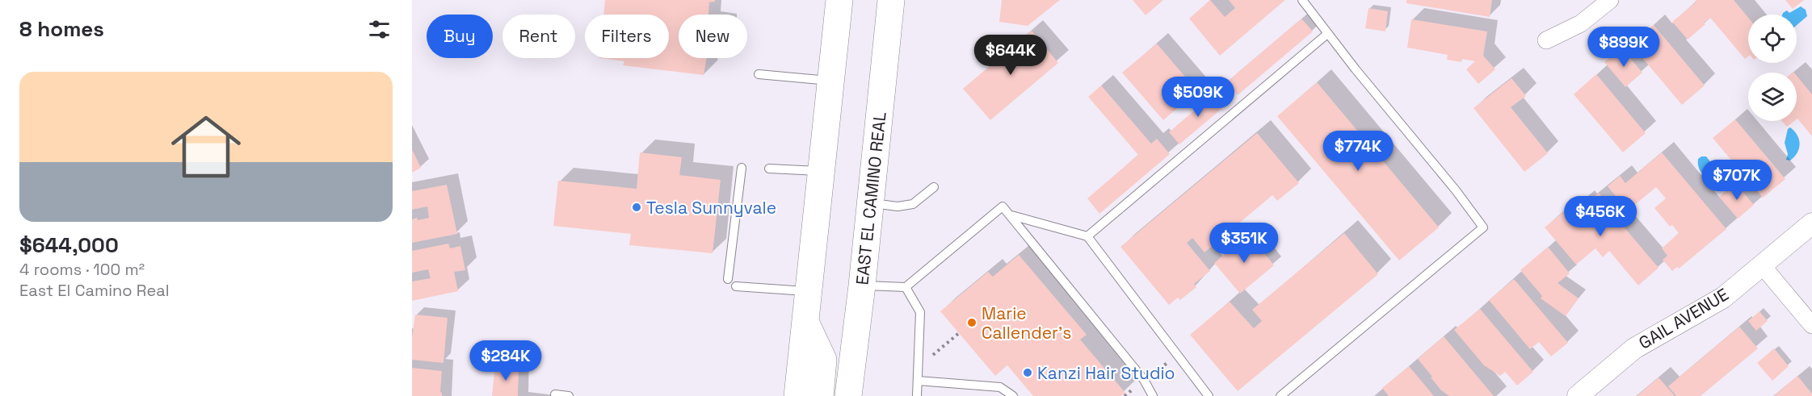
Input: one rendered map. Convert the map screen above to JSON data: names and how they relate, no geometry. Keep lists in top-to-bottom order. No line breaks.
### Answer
{"streets":{"main road":["EAST EL CAMINO REAL"],"street":["GAIL AVENUE"]},"places":["Tesla Sunnyvale","Marie Callender's","Kanzi Hair Studio"],"page":{"heading":"8 homes","chip":["Buy","Rent","Filters","New"],"price":["$899K","$644K","$509K","$774K","$707K","$456K","$351K","$284K"],"list":[{"name":"$644,000","note":"4 rooms · 100 m² · East El Camino Real"}]}}
